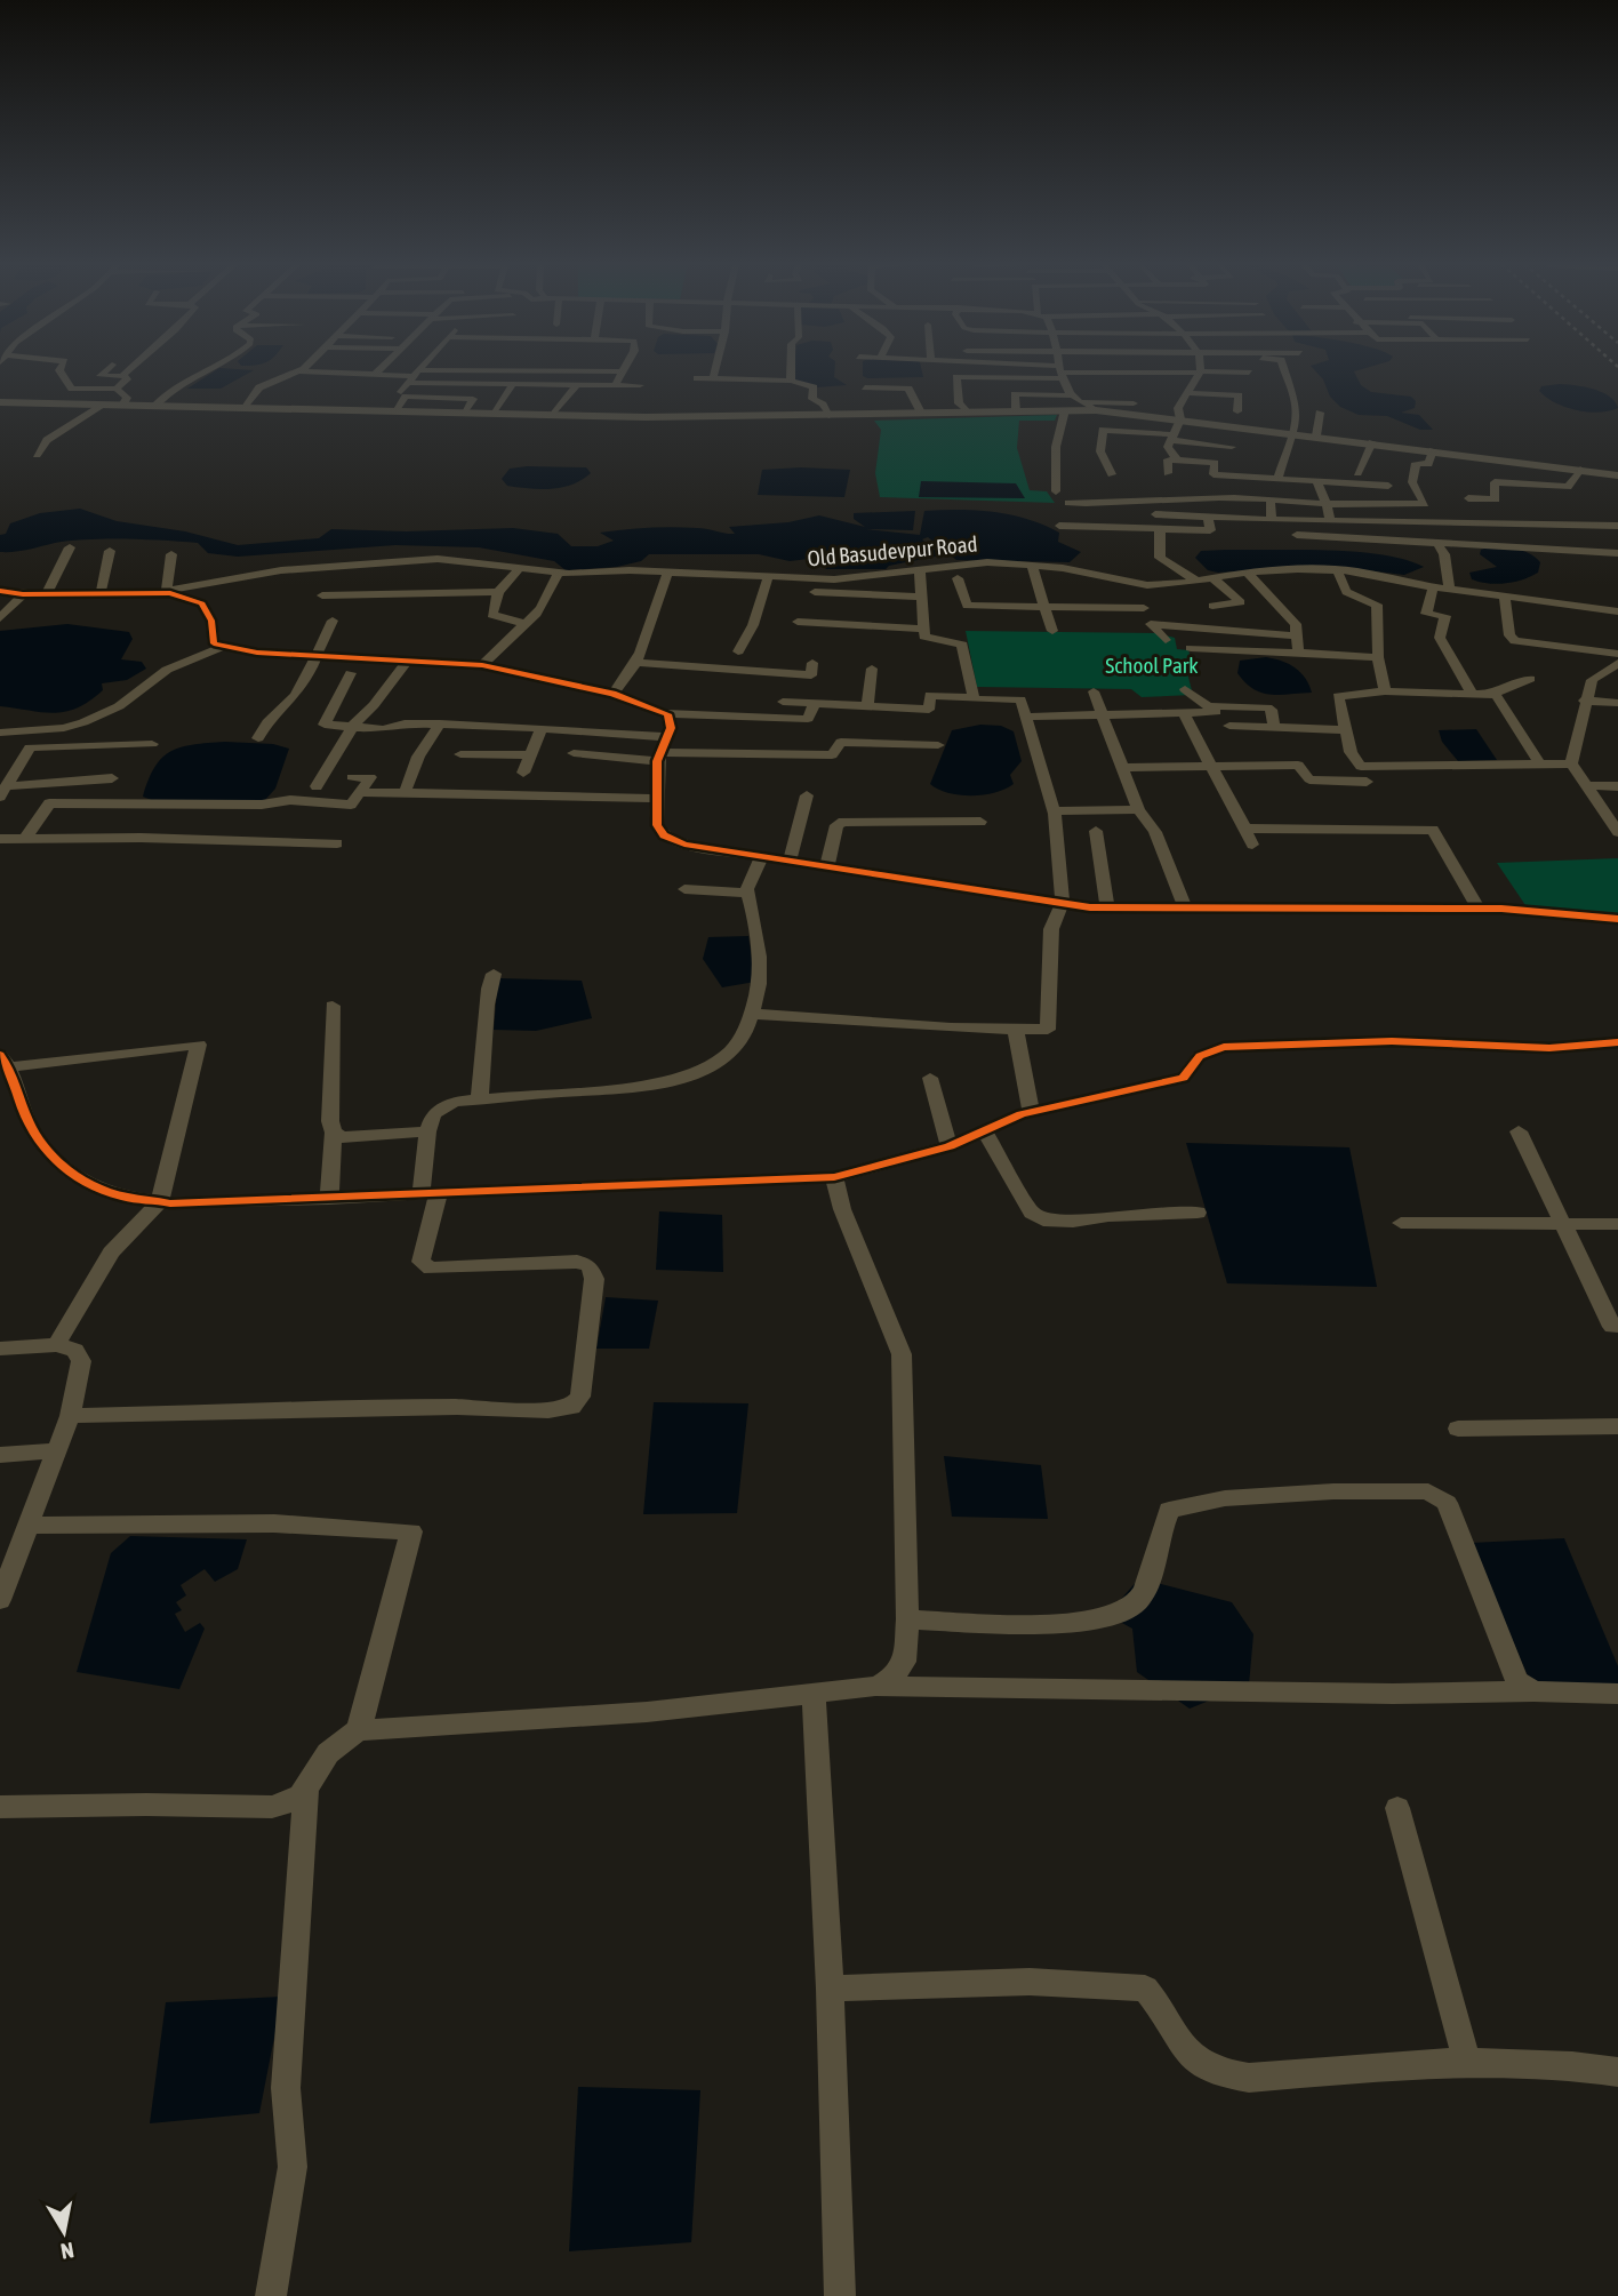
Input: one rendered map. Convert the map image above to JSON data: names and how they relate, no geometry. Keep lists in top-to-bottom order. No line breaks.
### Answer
{"streets":{"street":["Old Basudevpur Road"]},"parks":["School Park"],"north":"bottom"}
